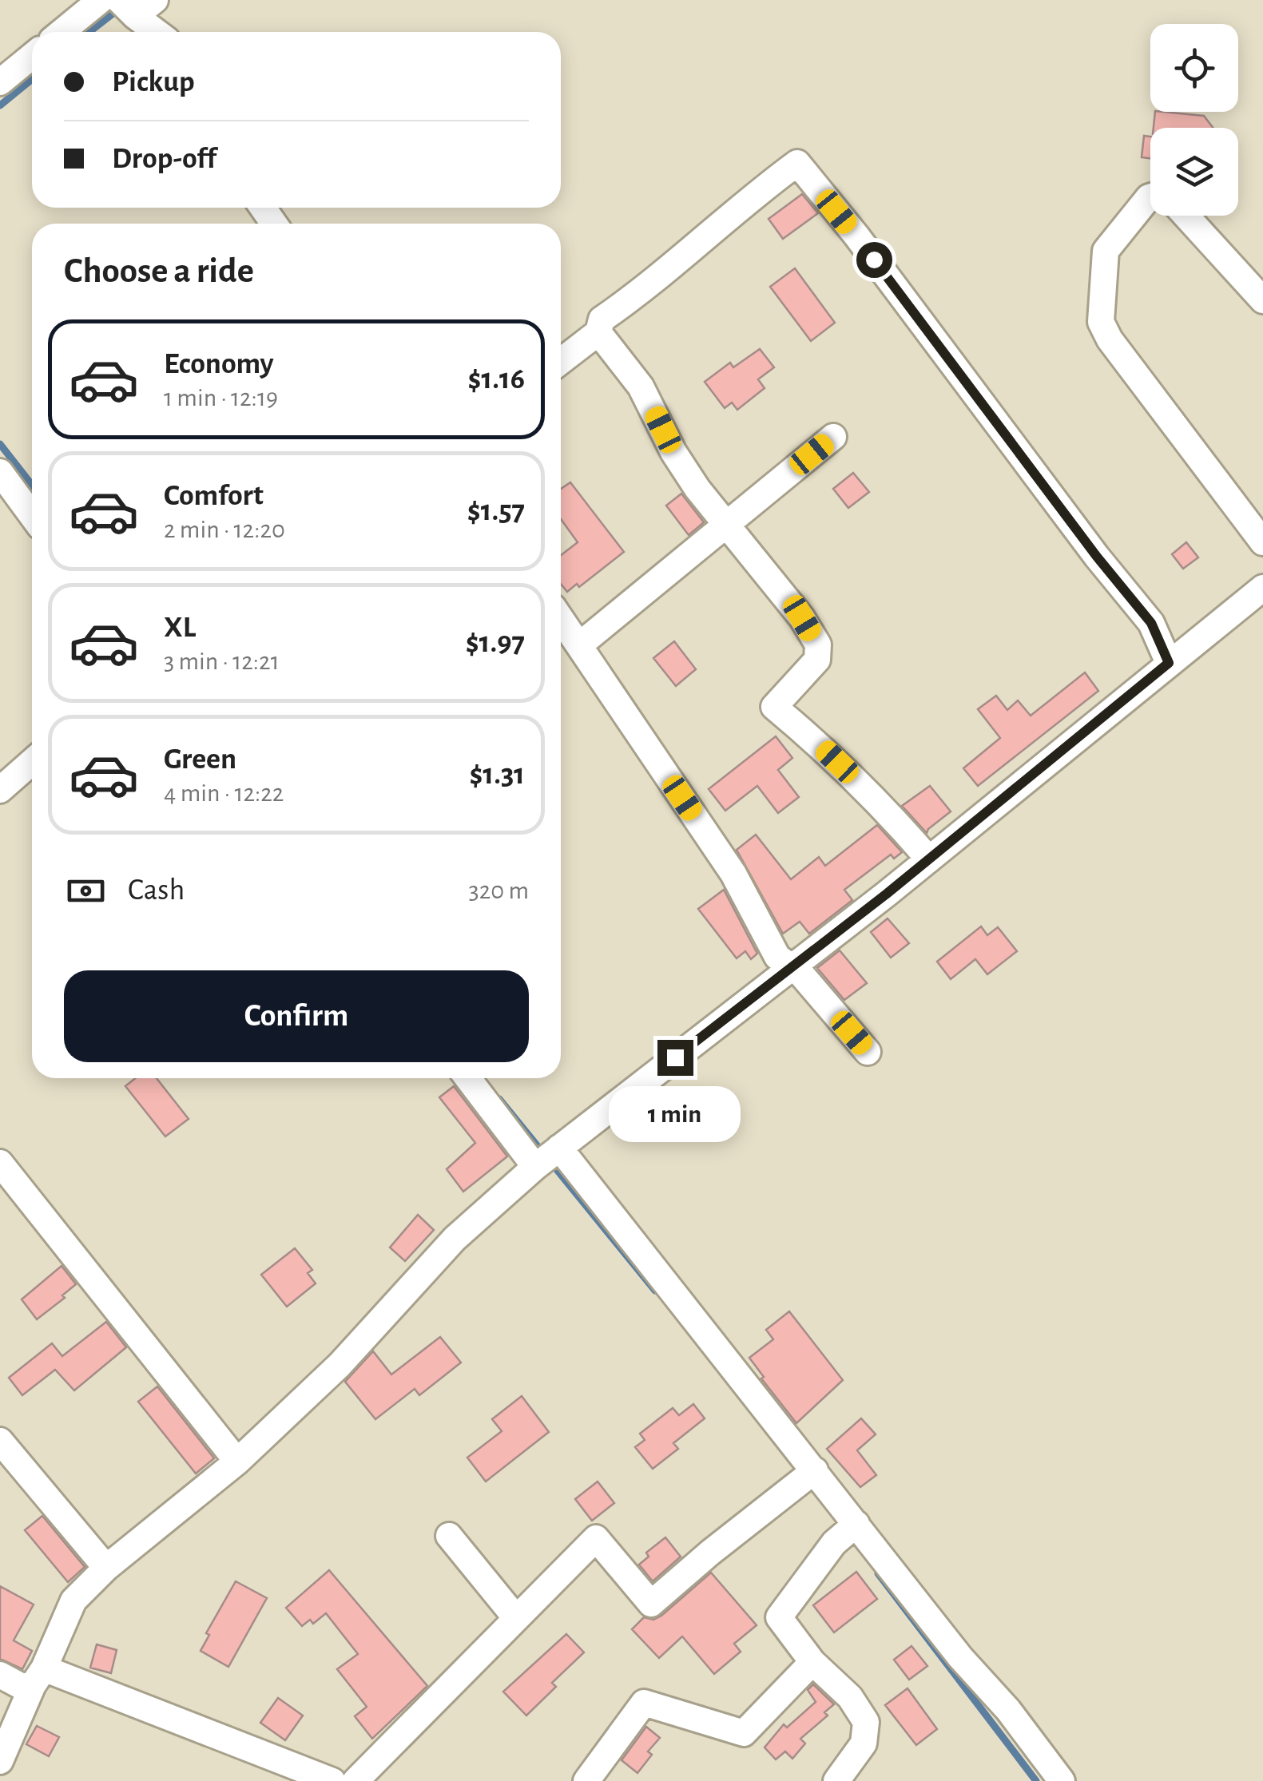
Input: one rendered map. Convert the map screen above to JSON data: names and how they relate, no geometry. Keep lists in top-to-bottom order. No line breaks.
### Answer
{"page":{"banner":["Pickup","Drop-off"],"heading":"Choose a ride","list":[{"name":"Economy","note":"1 min · 12:19","value":"$1.16"},{"name":"Comfort","note":"2 min · 12:20","value":"$1.57"},{"name":"XL","note":"3 min · 12:21","value":"$1.97"},{"name":"Green","note":"4 min · 12:22","value":"$1.31"}],"pay":["Cash","320 m"],"buttons":"Confirm","bubble":"1 min"}}
